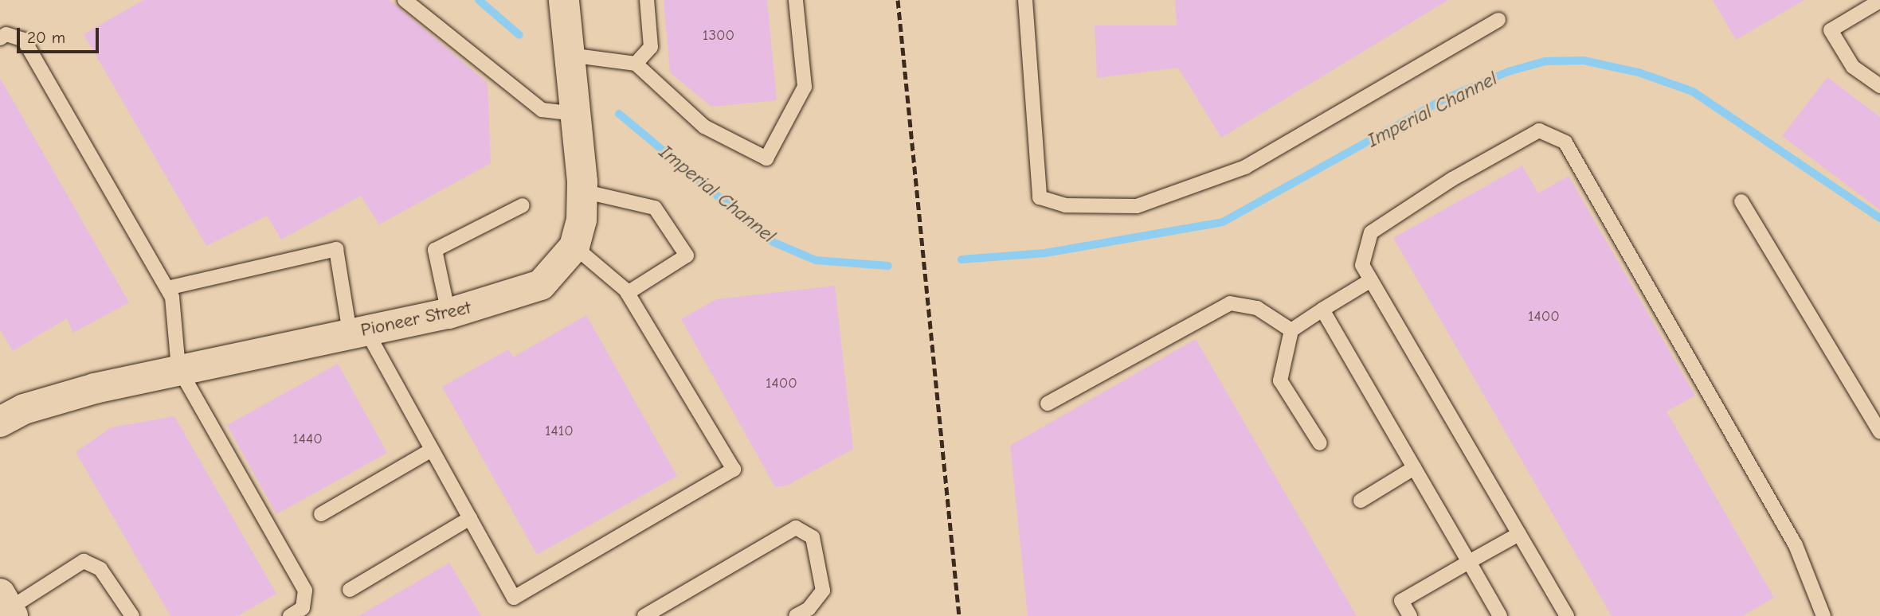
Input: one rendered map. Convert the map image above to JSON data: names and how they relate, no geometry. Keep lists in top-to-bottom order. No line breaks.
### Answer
{"streets":{"street":["Pioneer Street"]},"water":["Imperial Channel"],"house_numbers":["1300","1400","1400","1410","1440"],"scale_bar":"20 m"}
